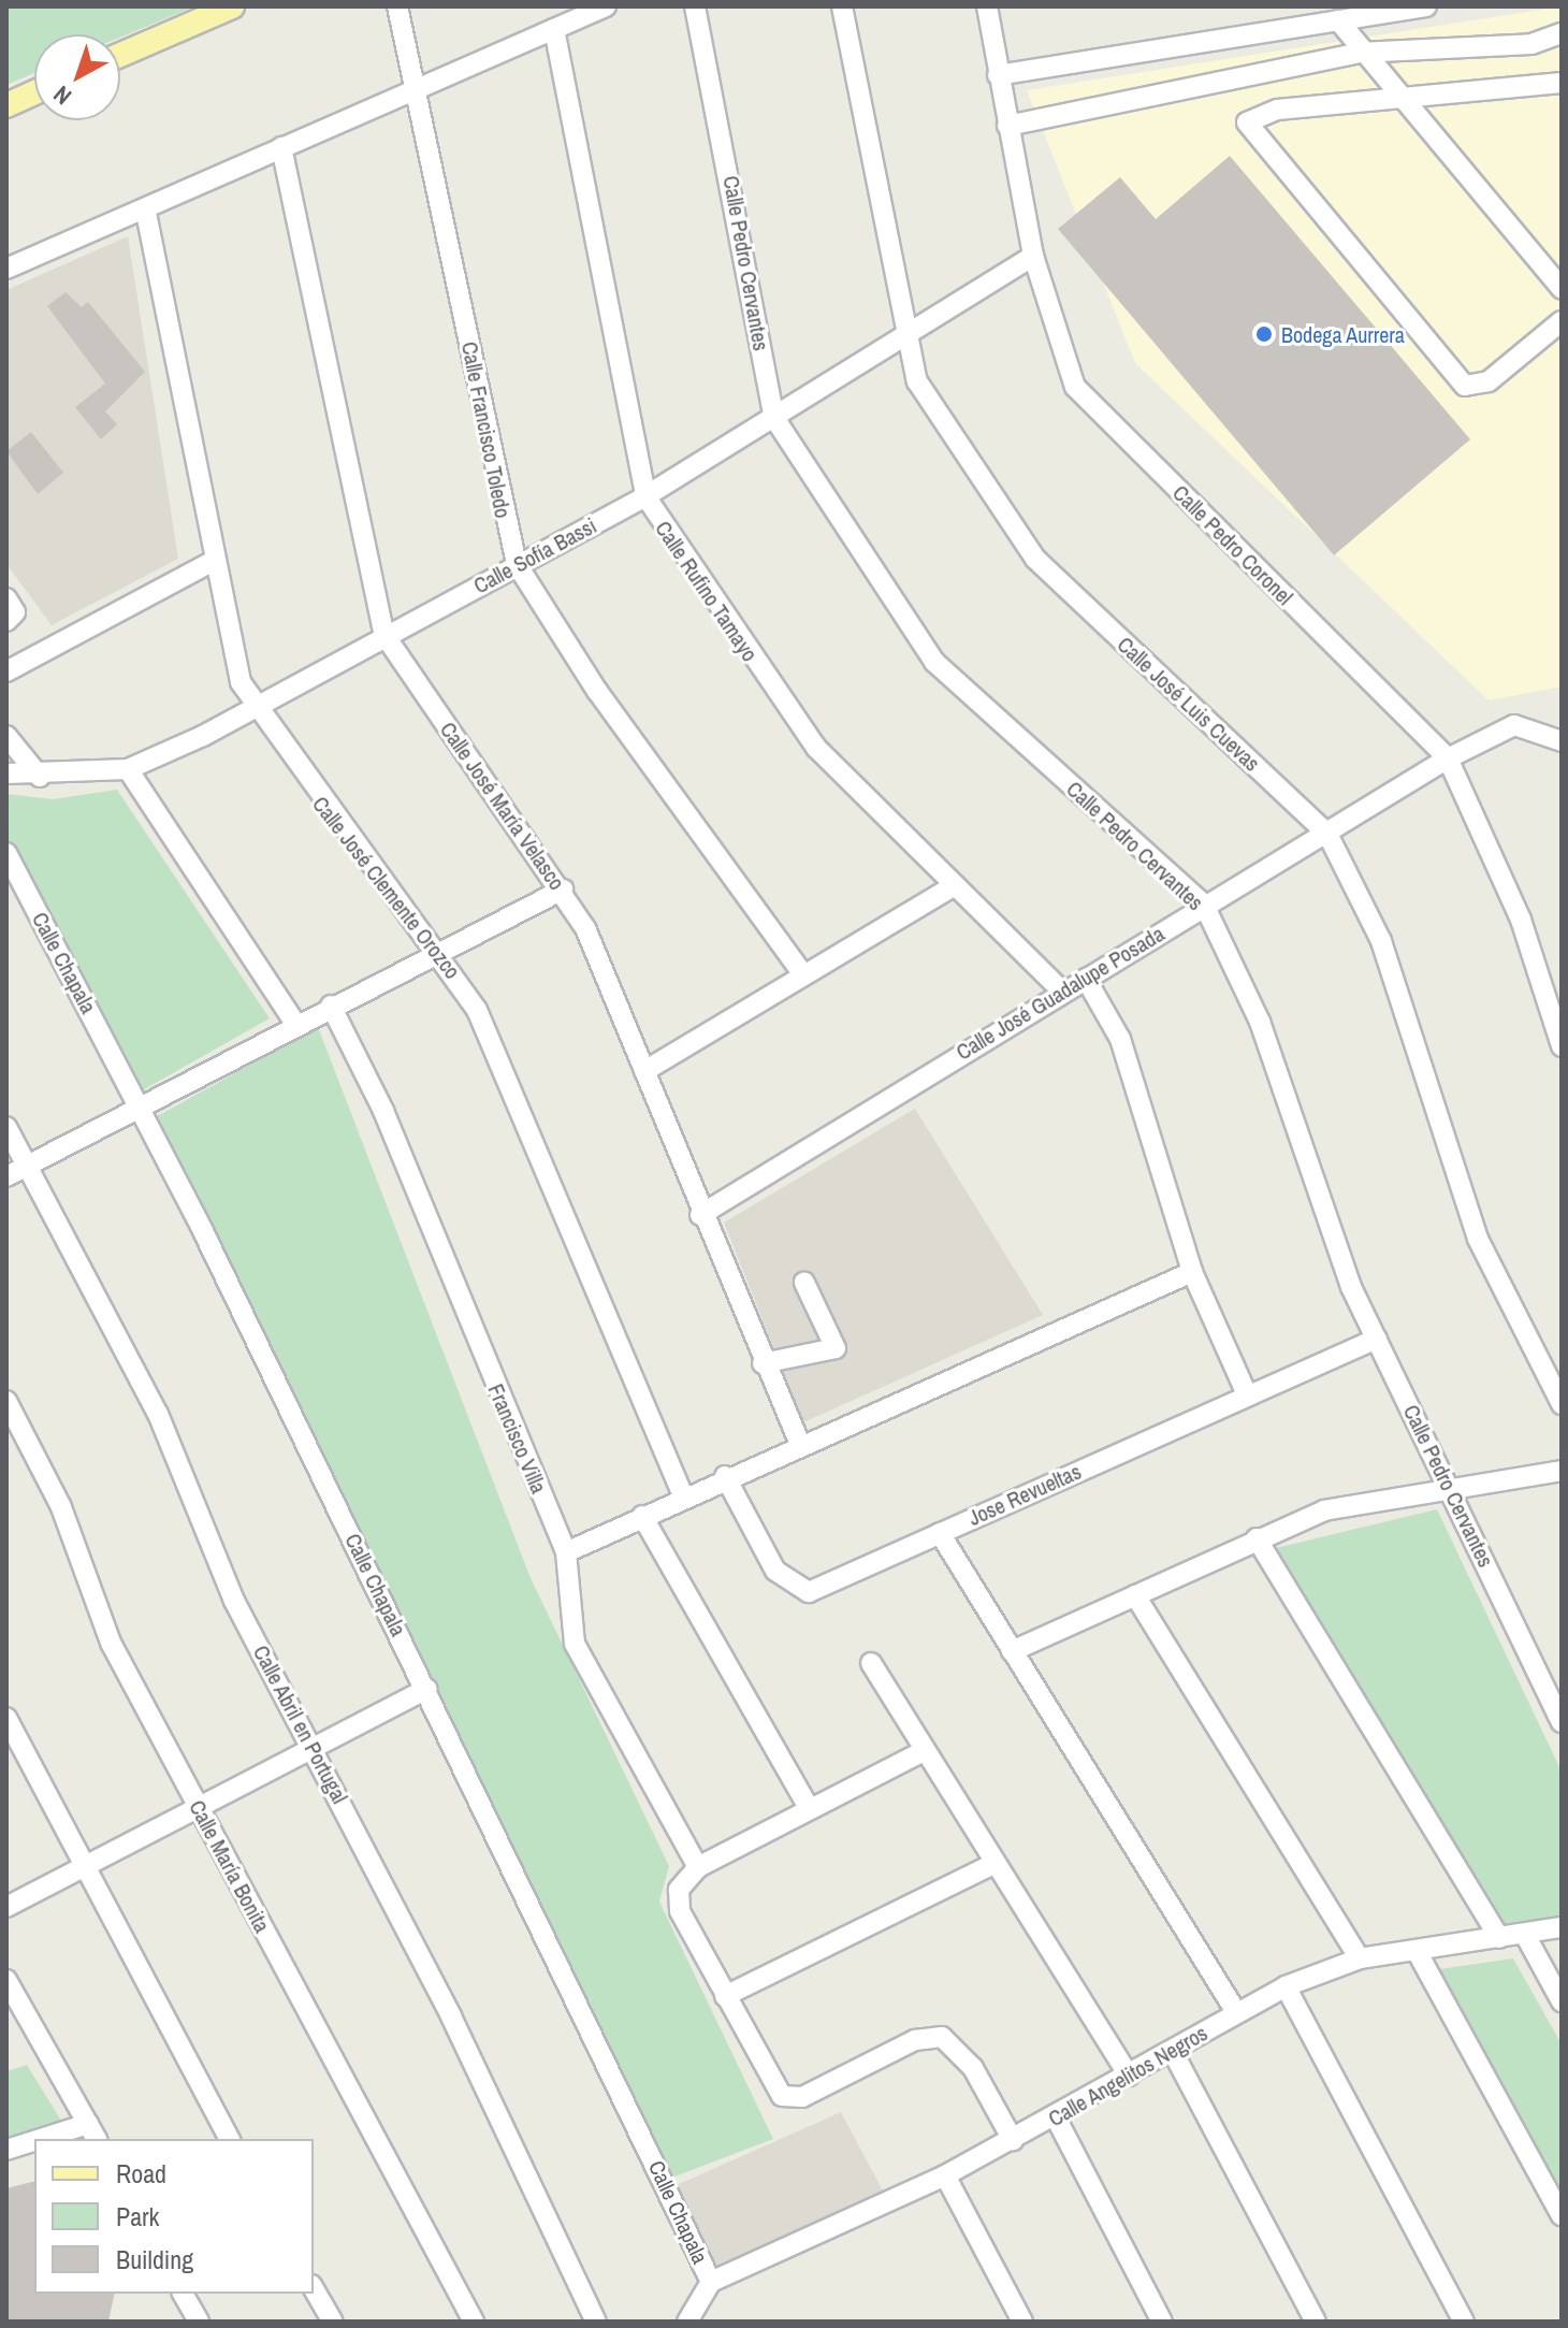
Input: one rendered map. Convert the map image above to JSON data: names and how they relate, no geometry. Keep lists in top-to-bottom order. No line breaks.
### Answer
{"streets":{"street":["Calle Pedro Cervantes","Calle Francisco Toledo","Calle Pedro Coronel","Calle Sofía Bassi","Calle Rufino Tamayo","Calle José Luis Cuevas","Calle José María Velasco","Calle José Clemente Orozco","Calle Chapala","Calle José Guadalupe Posada","Francisco Villa","Jose Revueltas","Calle Abril en Portugal","Calle María Bonita","Calle Angelitos Negros"]},"crossings":[["Calle Pedro Cervantes","Calle Sofía Bassi"],["Calle Pedro Cervantes","Calle José Guadalupe Posada"],["Calle Pedro Cervantes","Jose Revueltas"],["Calle Francisco Toledo","Calle Sofía Bassi"],["Calle Pedro Coronel","Calle Sofía Bassi"],["Calle Pedro Coronel","Calle José Guadalupe Posada"],["Calle Sofía Bassi","Calle Rufino Tamayo"],["Calle Sofía Bassi","Calle José Luis Cuevas"],["Calle Sofía Bassi","Calle José María Velasco"],["Calle Sofía Bassi","Calle José Clemente Orozco"],["Calle Rufino Tamayo","Calle José Guadalupe Posada"],["Calle José Luis Cuevas","Calle José Guadalupe Posada"],["Calle José María Velasco","Calle José Guadalupe Posada"],["Calle Chapala","Calle Angelitos Negros"]],"places":["Bodega Aurrera"],"legend":["Road","Park","Building"],"north":"bottom left"}
